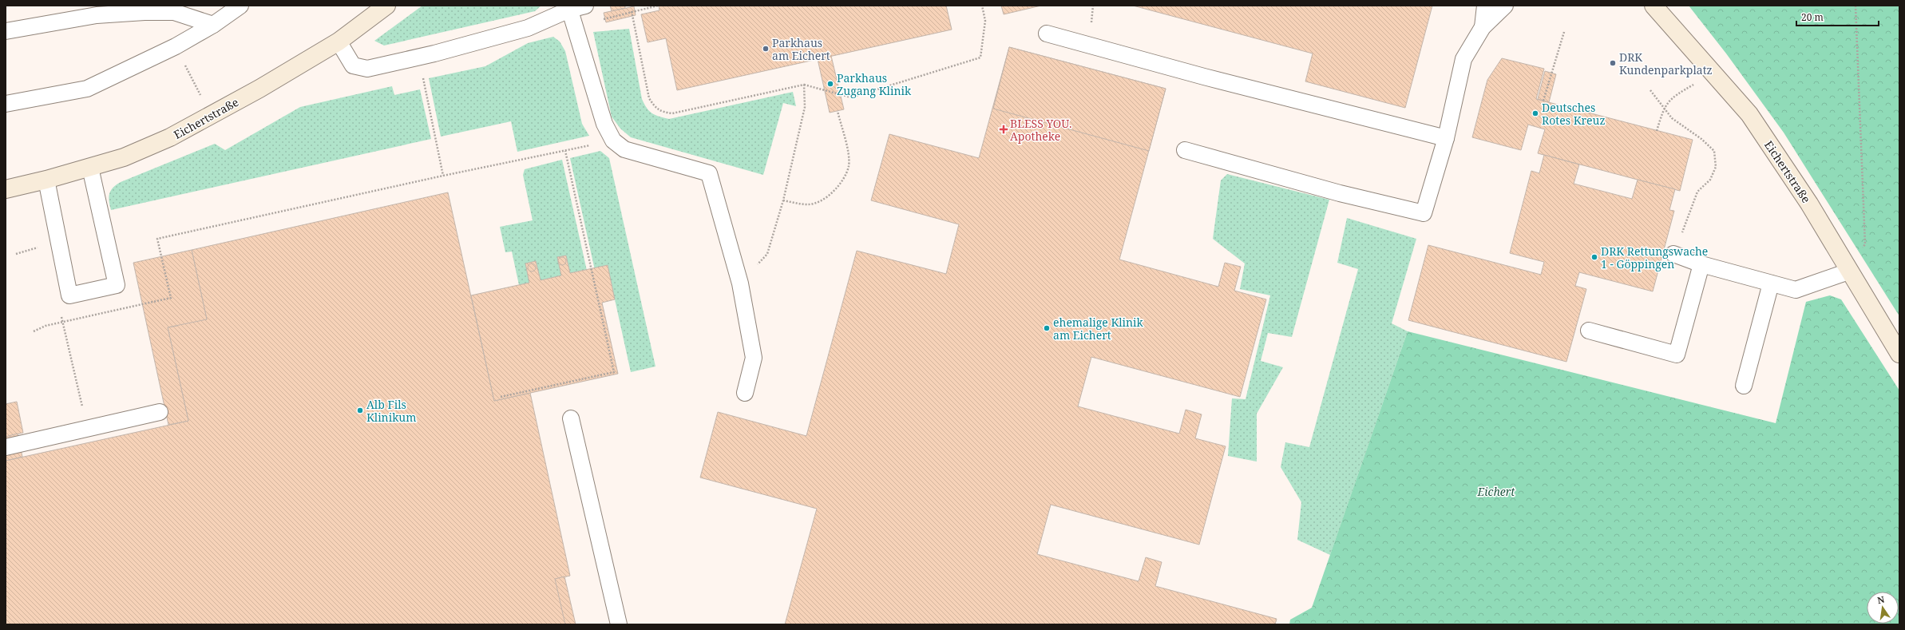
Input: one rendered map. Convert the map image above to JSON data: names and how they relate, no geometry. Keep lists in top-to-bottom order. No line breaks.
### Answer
{"streets":{"street":["Eichertstraße"]},"parks":["Eichert"],"places":{"other":["Parkhaus am Eichert","DRK Kundenparkplatz","Parkhaus Zugang Klinik","Deutsches Rotes Kreuz","DRK Rettungswache 1 - Göppingen","ehemalige Klinik am Eichert","Alb Fils Klinikum"],"health":["BLESS YOU. Apotheke"]},"scale_bar":"20 m","north":"top"}
